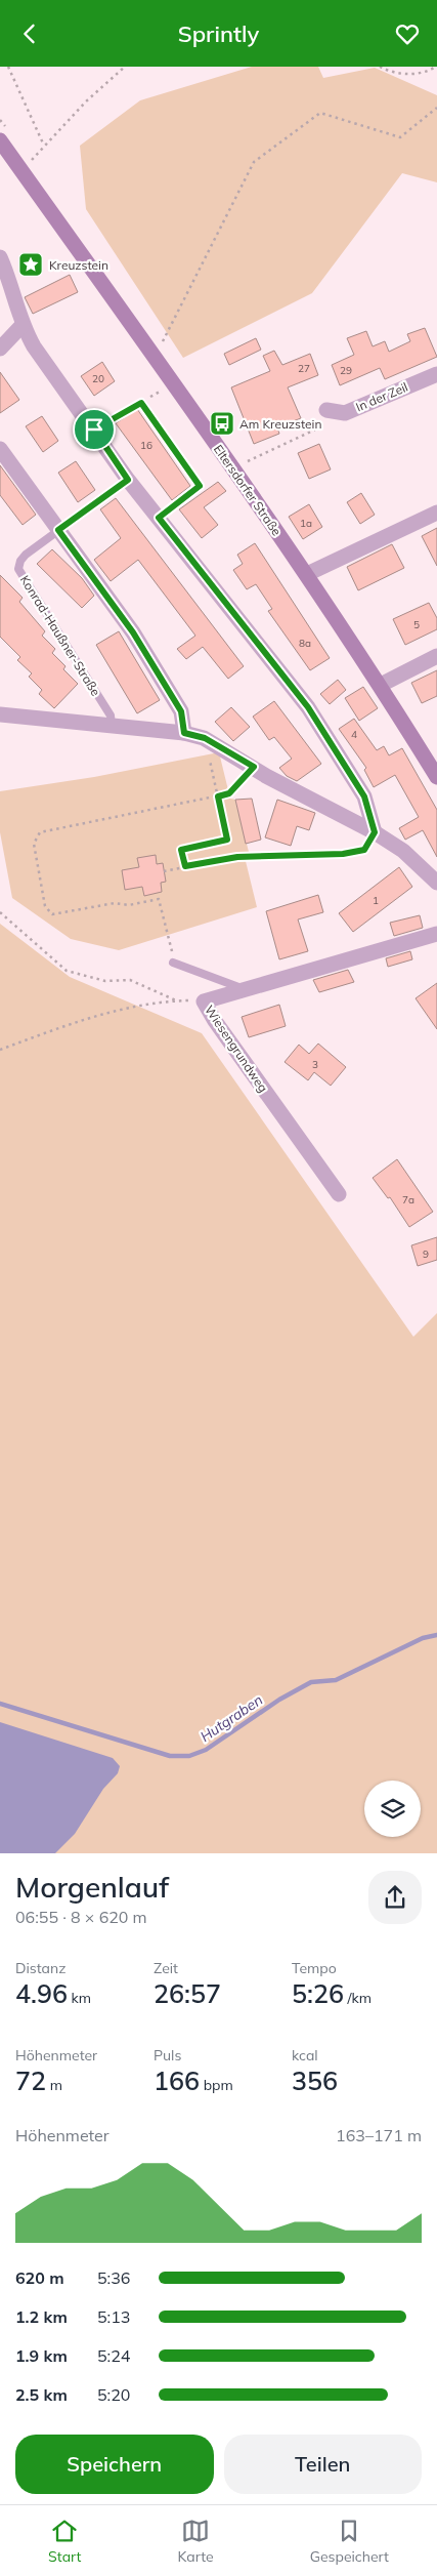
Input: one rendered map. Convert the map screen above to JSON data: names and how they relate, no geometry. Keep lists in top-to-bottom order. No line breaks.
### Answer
{"streets":{"street":["In der Zeil","Eltersdorfer Straße","Wiesengrundweg"],"lane":["Konrad-Haußner-Straße"]},"water":["Hutgraben"],"places":{"place":["Kreuzstein"],"bus stop":["Am Kreuzstein"]},"house_numbers":["27","29","20","16","1a","5","8a","4","1","3","7a","9"],"page":{"header":"Sprintly","heading":["Morgenlauf","06:55 · 8 × 620 m"],"stats":[["Distanz","4.96 km"],["Zeit","26:57"],["Tempo","5:26 /km"],["Höhenmeter","72 m"],["Puls","166 bpm"],["kcal","356"]],"chart":["Höhenmeter","163–171 m"],"list":[{"name":"620 m","note":"5:36"},{"name":"1.2 km","note":"5:13"},{"name":"1.9 km","note":"5:24"},{"name":"2.5 km","note":"5:20"}],"buttons":["Speichern","Teilen"],"tabs":["Start","Karte","Gespeichert"]}}
